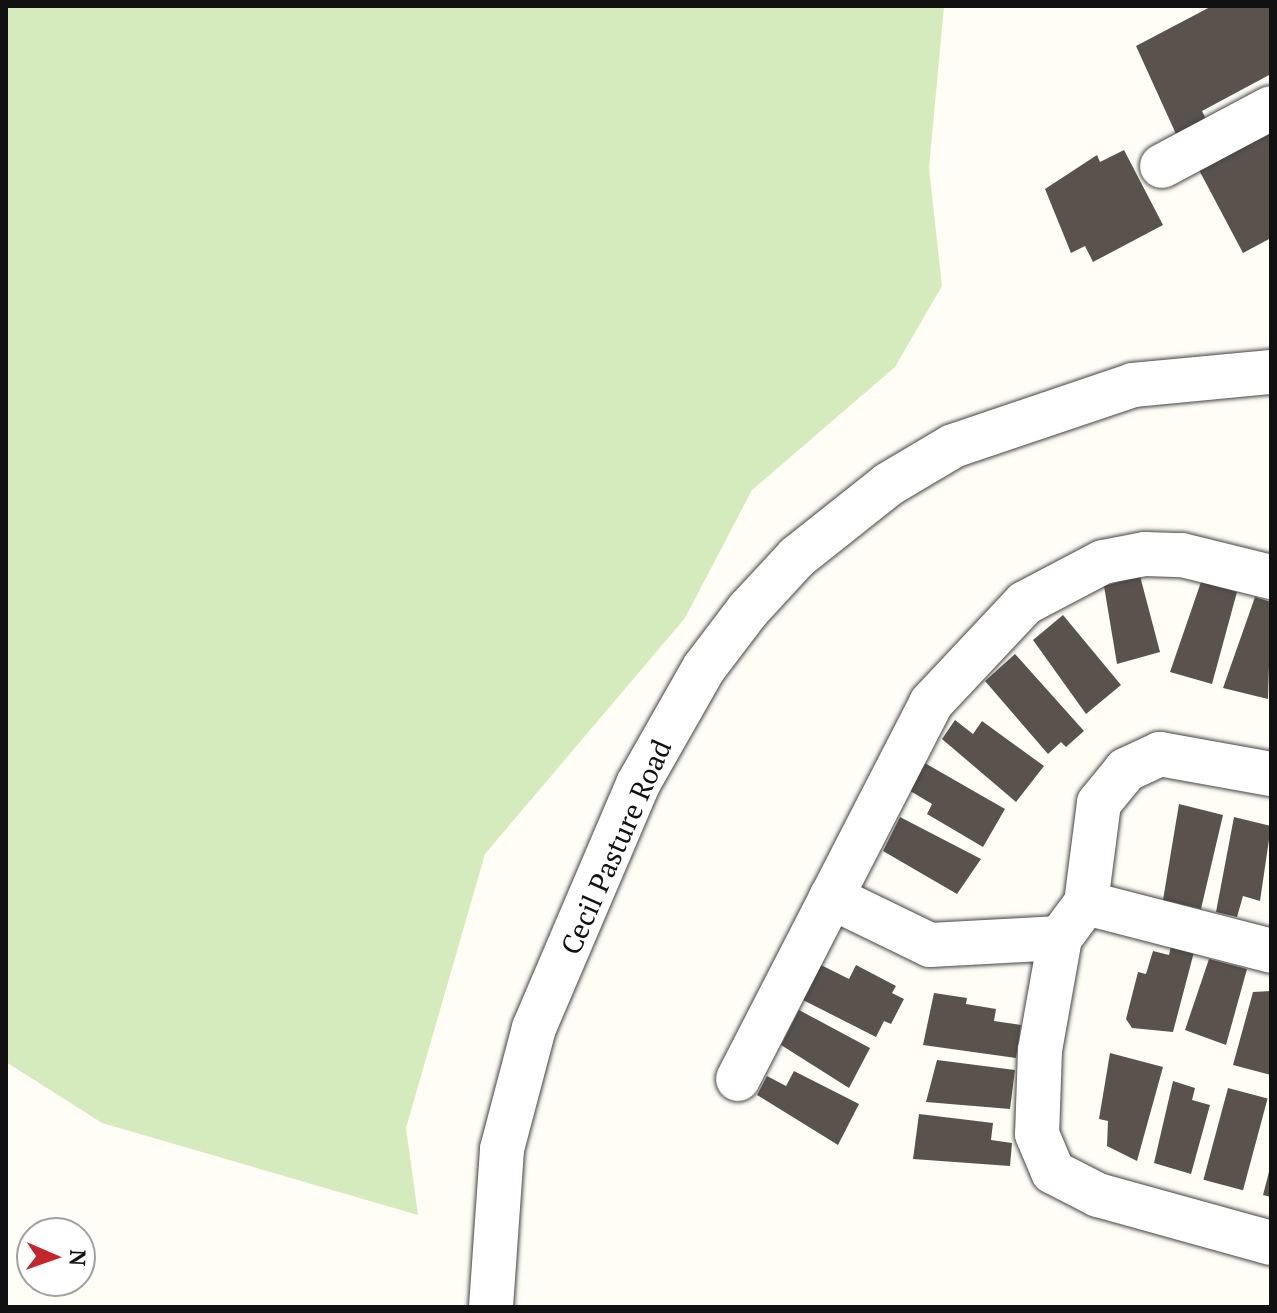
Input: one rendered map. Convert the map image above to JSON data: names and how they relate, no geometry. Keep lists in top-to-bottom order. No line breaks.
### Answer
{"streets":{"street":["Cecil Pasture Road"]},"north":"right"}
